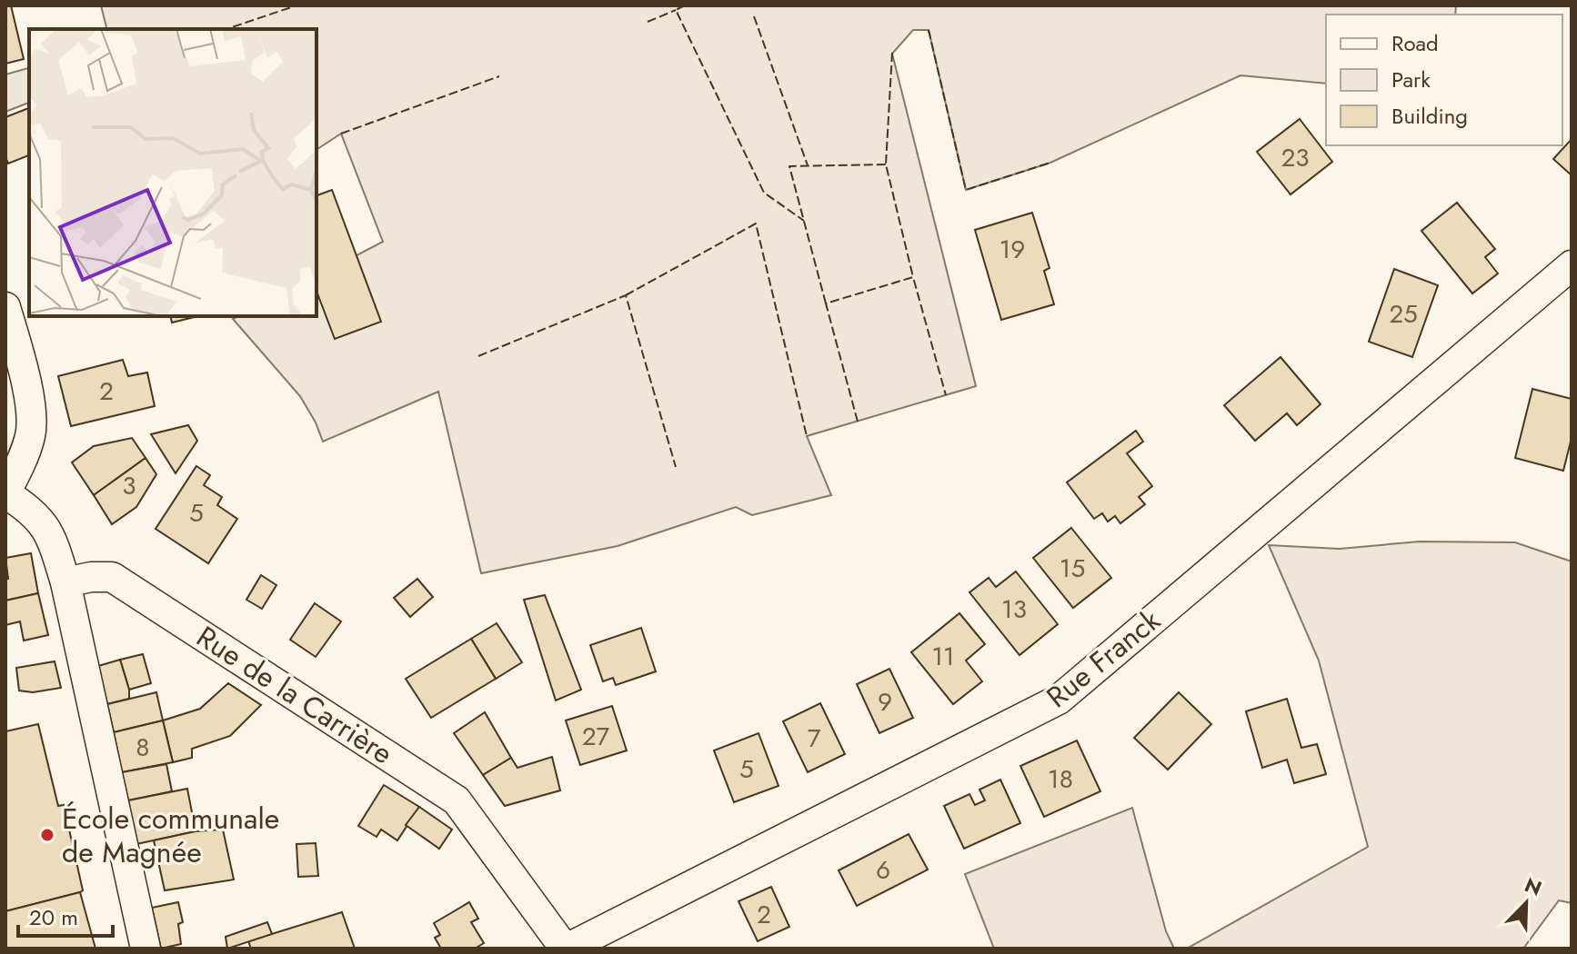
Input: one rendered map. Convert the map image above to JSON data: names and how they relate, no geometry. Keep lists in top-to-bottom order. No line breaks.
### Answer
{"streets":{"street":["Rue Franck","Rue de la Carrière"]},"crossings":[["Rue Franck","Rue de la Carrière"]],"places":["École communale de Magnée"],"house_numbers":["23","19","25","2","3","5","15","13","11","9","27","7","8","5","18","6","2"],"legend":["Road","Park","Building"],"scale_bar":"20 m","north":"top right"}
